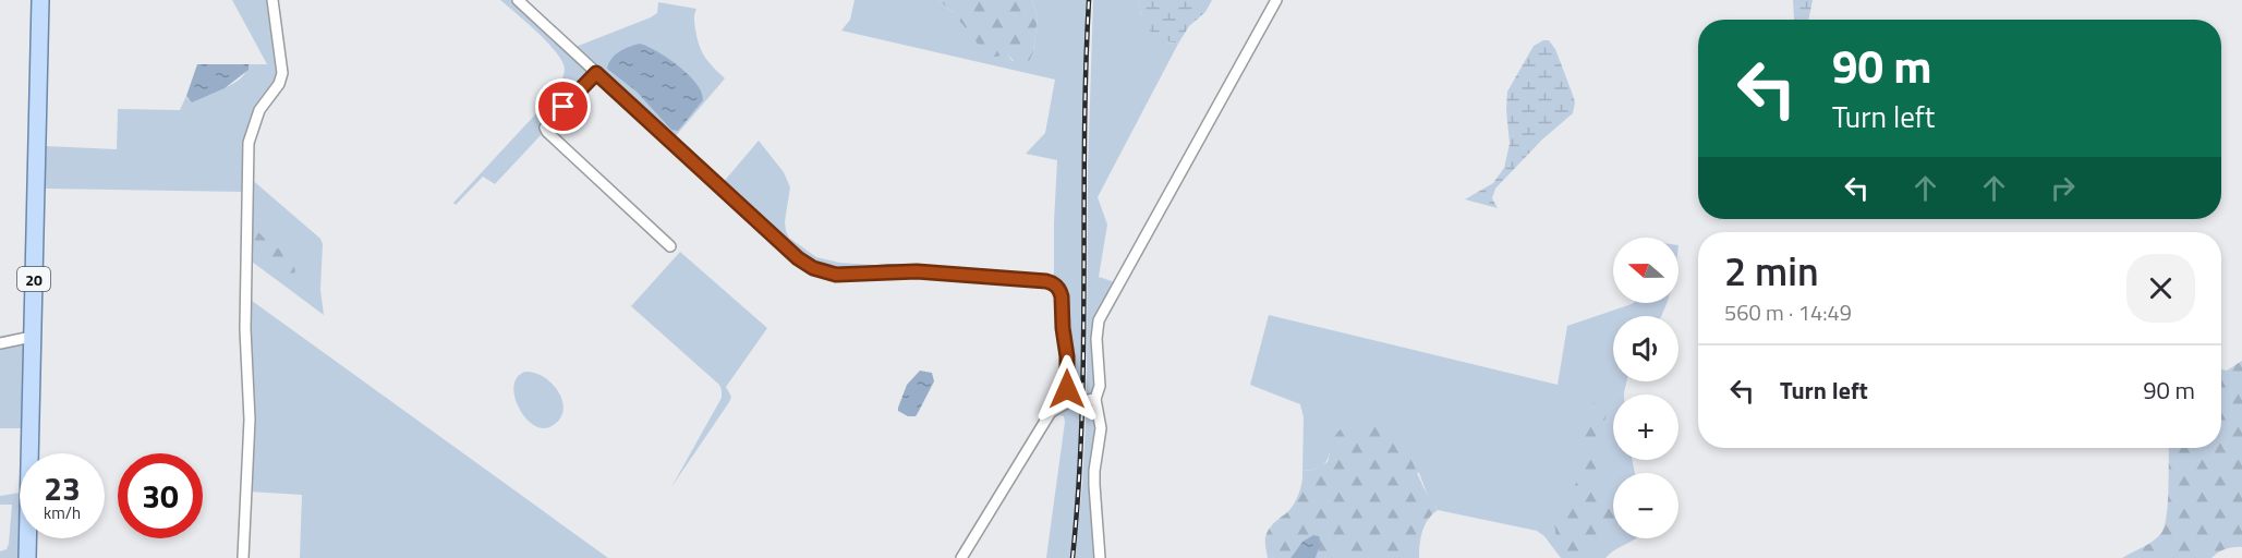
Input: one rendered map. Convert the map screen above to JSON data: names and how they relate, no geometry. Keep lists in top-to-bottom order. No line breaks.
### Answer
{"streets":{"main road":["20"]},"north":"left","page":{"turn":["90 m","Turn left"],"heading":["2 min","560 m · 14:49"],"map_buttons":["+","−"],"list":[{"name":"Turn left","value":"90 m"}],"speed":"23 km/h","limit":"30"}}
